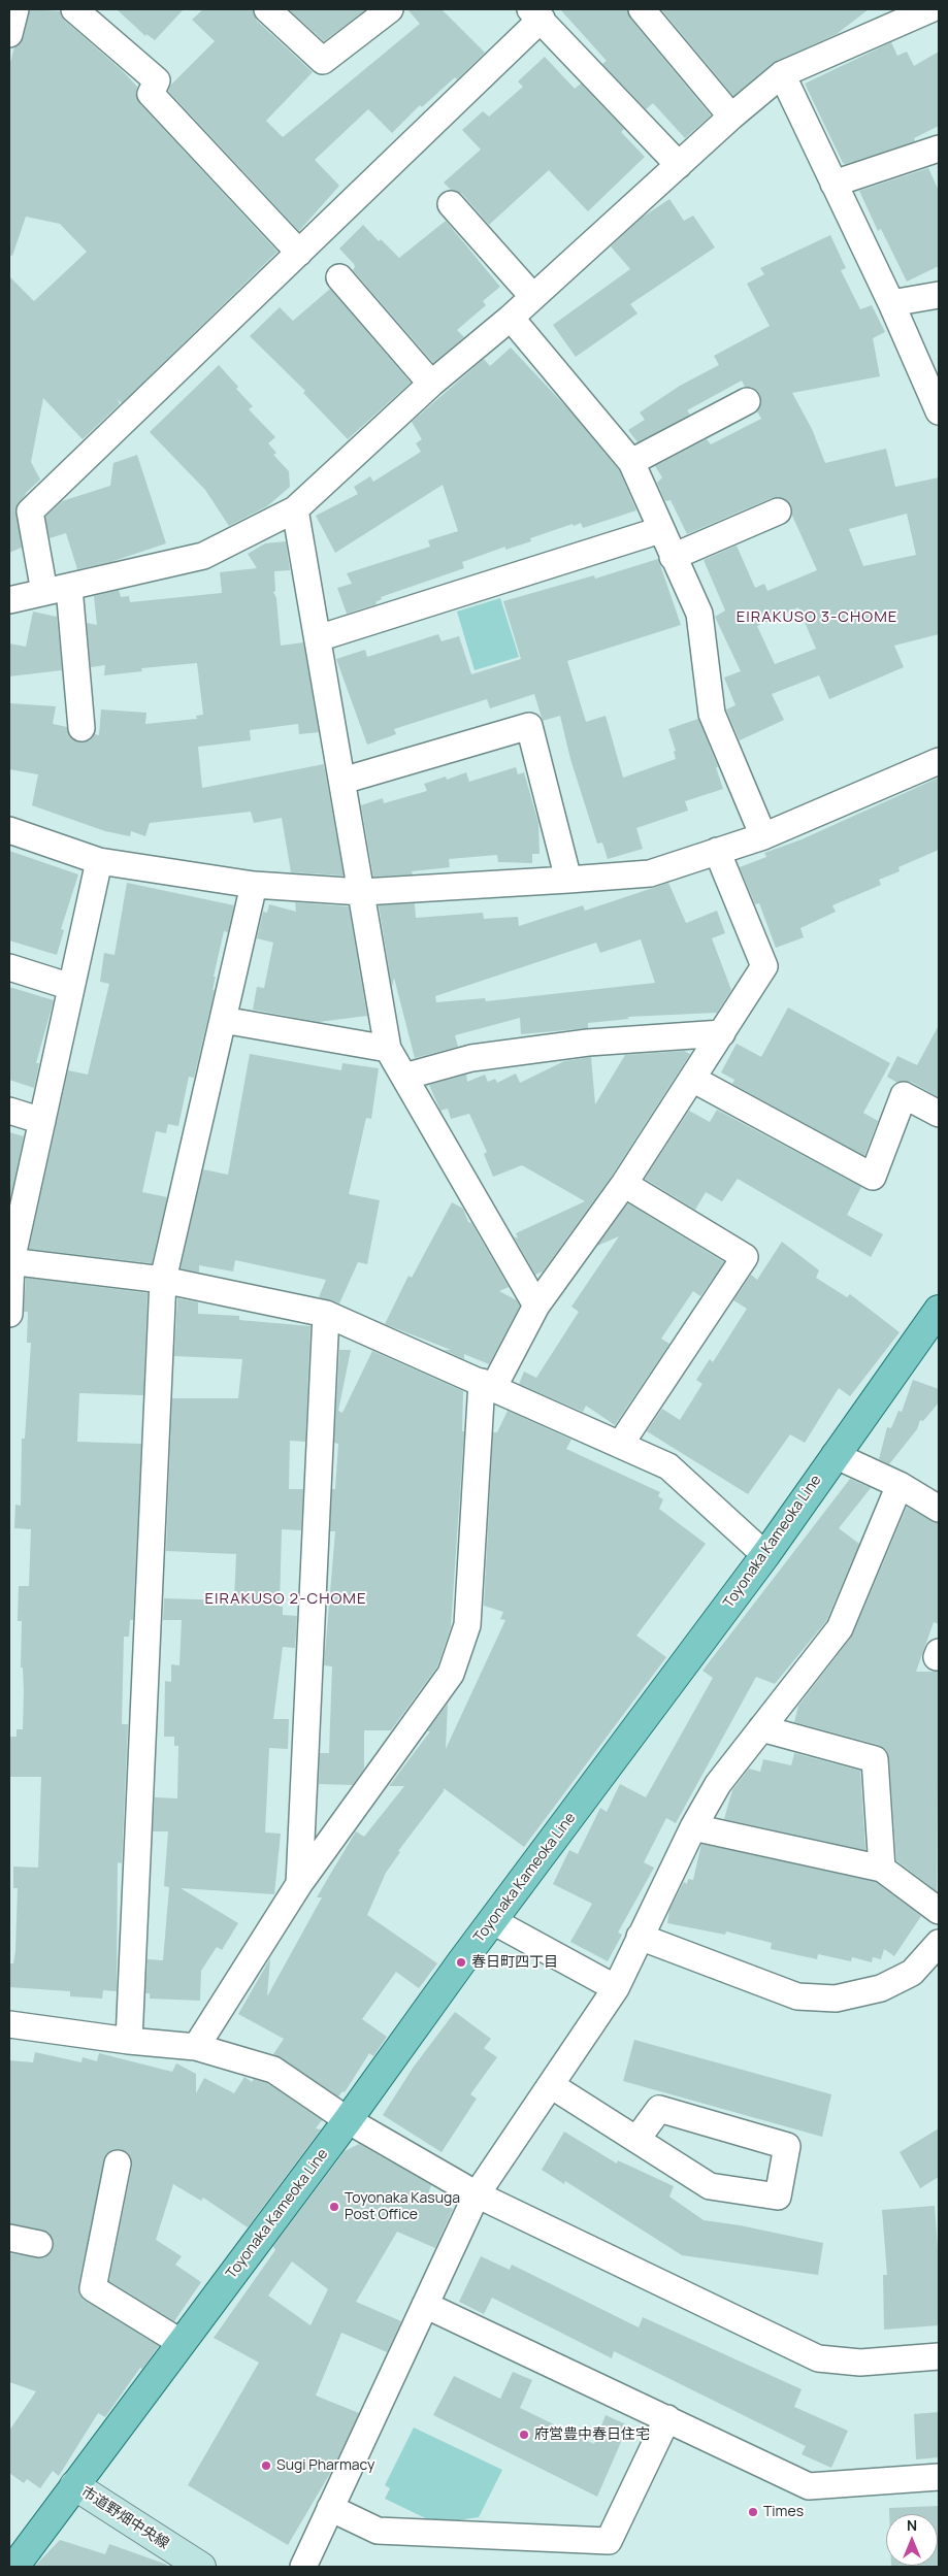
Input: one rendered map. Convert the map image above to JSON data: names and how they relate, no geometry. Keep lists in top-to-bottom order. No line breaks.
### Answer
{"streets":{"main road":["Toyonaka Kameoka Line"],"street":["市道野畑中央線"]},"crossings":[["Toyonaka Kameoka Line","市道野畑中央線"]],"districts":["EIRAKUSO 3-CHOME","EIRAKUSO 2-CHOME"],"places":["春日町四丁目","Toyonaka Kasuga Post Office","府営豊中春日住宅","Sugi Pharmacy","Times"],"north":"top"}
